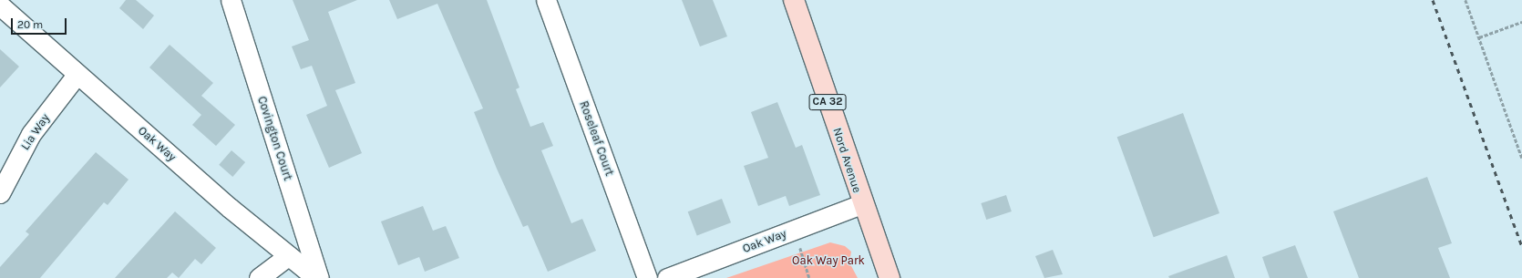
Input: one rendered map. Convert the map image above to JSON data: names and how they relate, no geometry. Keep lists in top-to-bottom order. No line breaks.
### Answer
{"streets":{"main road":["CA 32","Nord Avenue"],"street":["Lia Way","Covington Court","Roseleaf Court","Oak Way"]},"crossings":[["Lia Way","Oak Way"],["Covington Court","Oak Way"],["Oak Way","Nord Avenue"]],"parks":["Oak Way Park"],"scale_bar":"20 m"}
